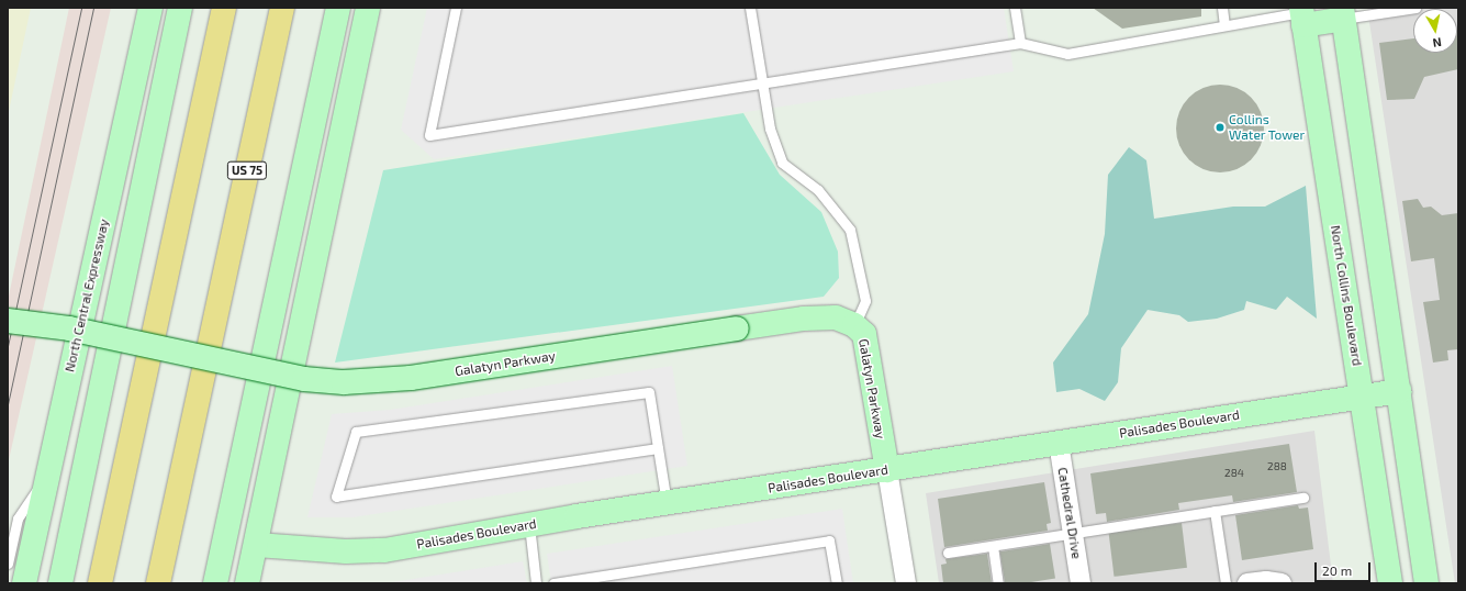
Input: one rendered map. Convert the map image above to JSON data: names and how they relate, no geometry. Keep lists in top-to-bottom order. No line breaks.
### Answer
{"streets":{"highway":["US 75"],"main road":["North Central Expressway","North Collins Boulevard","Galatyn Parkway","Palisades Boulevard"],"street":["Cathedral Drive"]},"crossings":[["North Collins Boulevard","Palisades Boulevard"],["Galatyn Parkway","Palisades Boulevard"],["Palisades Boulevard","Cathedral Drive"]],"places":["Collins Water Tower"],"house_numbers":["288","284"],"scale_bar":"20 m","north":"bottom"}
